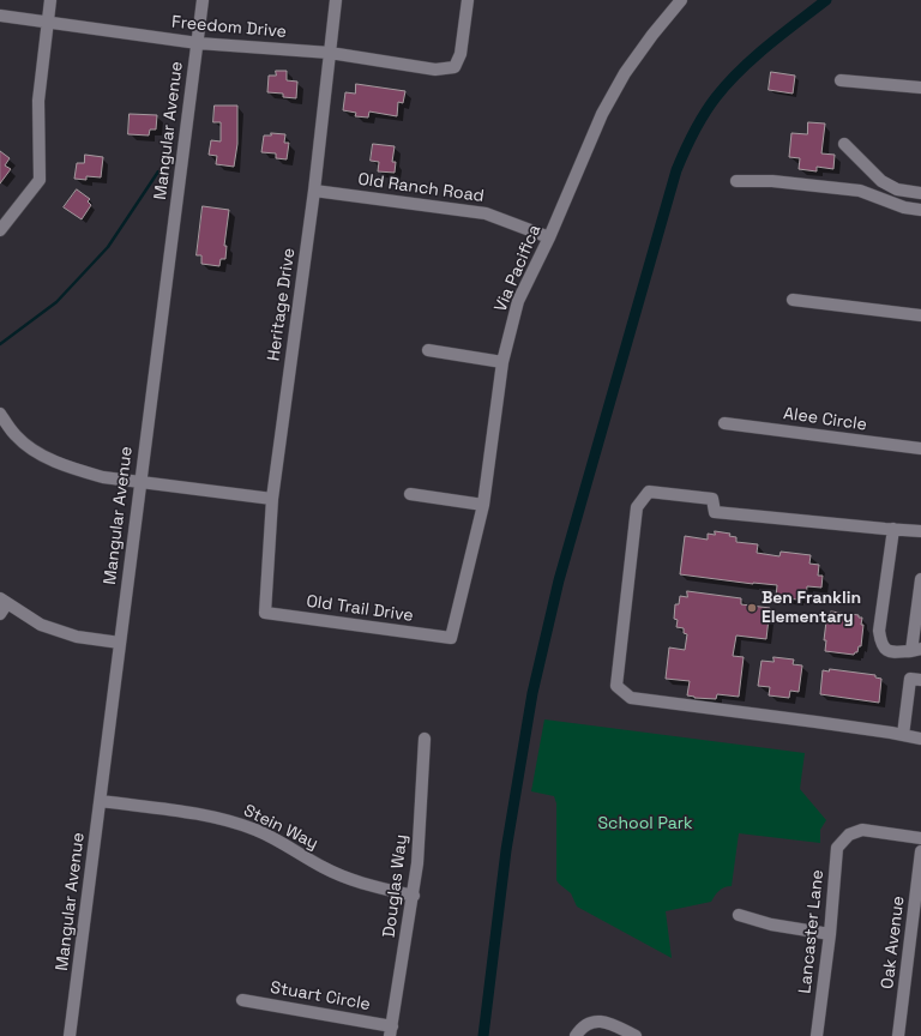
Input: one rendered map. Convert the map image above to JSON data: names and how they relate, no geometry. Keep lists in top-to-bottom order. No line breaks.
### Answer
{"streets":{"street":["Freedom Drive","Mangular Avenue","Old Ranch Road","Via Pacifica","Heritage Drive","Alee Circle","Old Trail Drive","Stein Way","Douglas Way","Lancaster Lane","Oak Avenue","Stuart Circle"]},"crossings":[["Freedom Drive","Mangular Avenue"],["Freedom Drive","Heritage Drive"],["Mangular Avenue","Stein Way"],["Old Ranch Road","Via Pacifica"],["Old Ranch Road","Heritage Drive"],["Via Pacifica","Old Trail Drive"],["Heritage Drive","Old Trail Drive"],["Stein Way","Douglas Way"],["Douglas Way","Stuart Circle"]],"parks":["School Park"],"places":["Ben Franklin Elementary"]}
